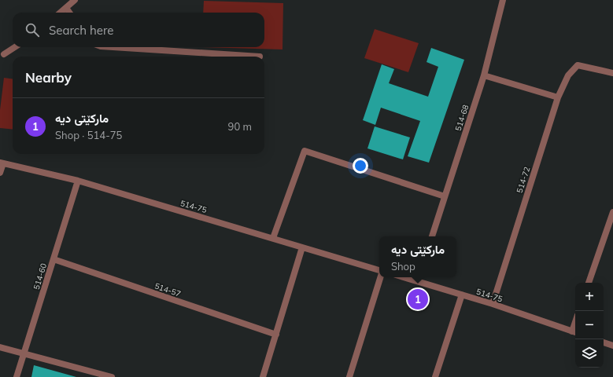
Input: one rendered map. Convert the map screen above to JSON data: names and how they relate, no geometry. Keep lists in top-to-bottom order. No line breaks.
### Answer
{"streets":{"street":["514-68","514-72","514-75","514-60","514-57"]},"crossings":[["514-72","514-75"],["514-75","514-60"],["514-60","514-57"]],"page":{"search":"Search here","heading":"Nearby","list":[{"mark":"1","name":"مارکێتی دیە","note":"Shop · 514-75","value":"90 m"}],"popup":["مارکێتی دیە","Shop"],"map_buttons":["+","−"],"pins":"1"}}
